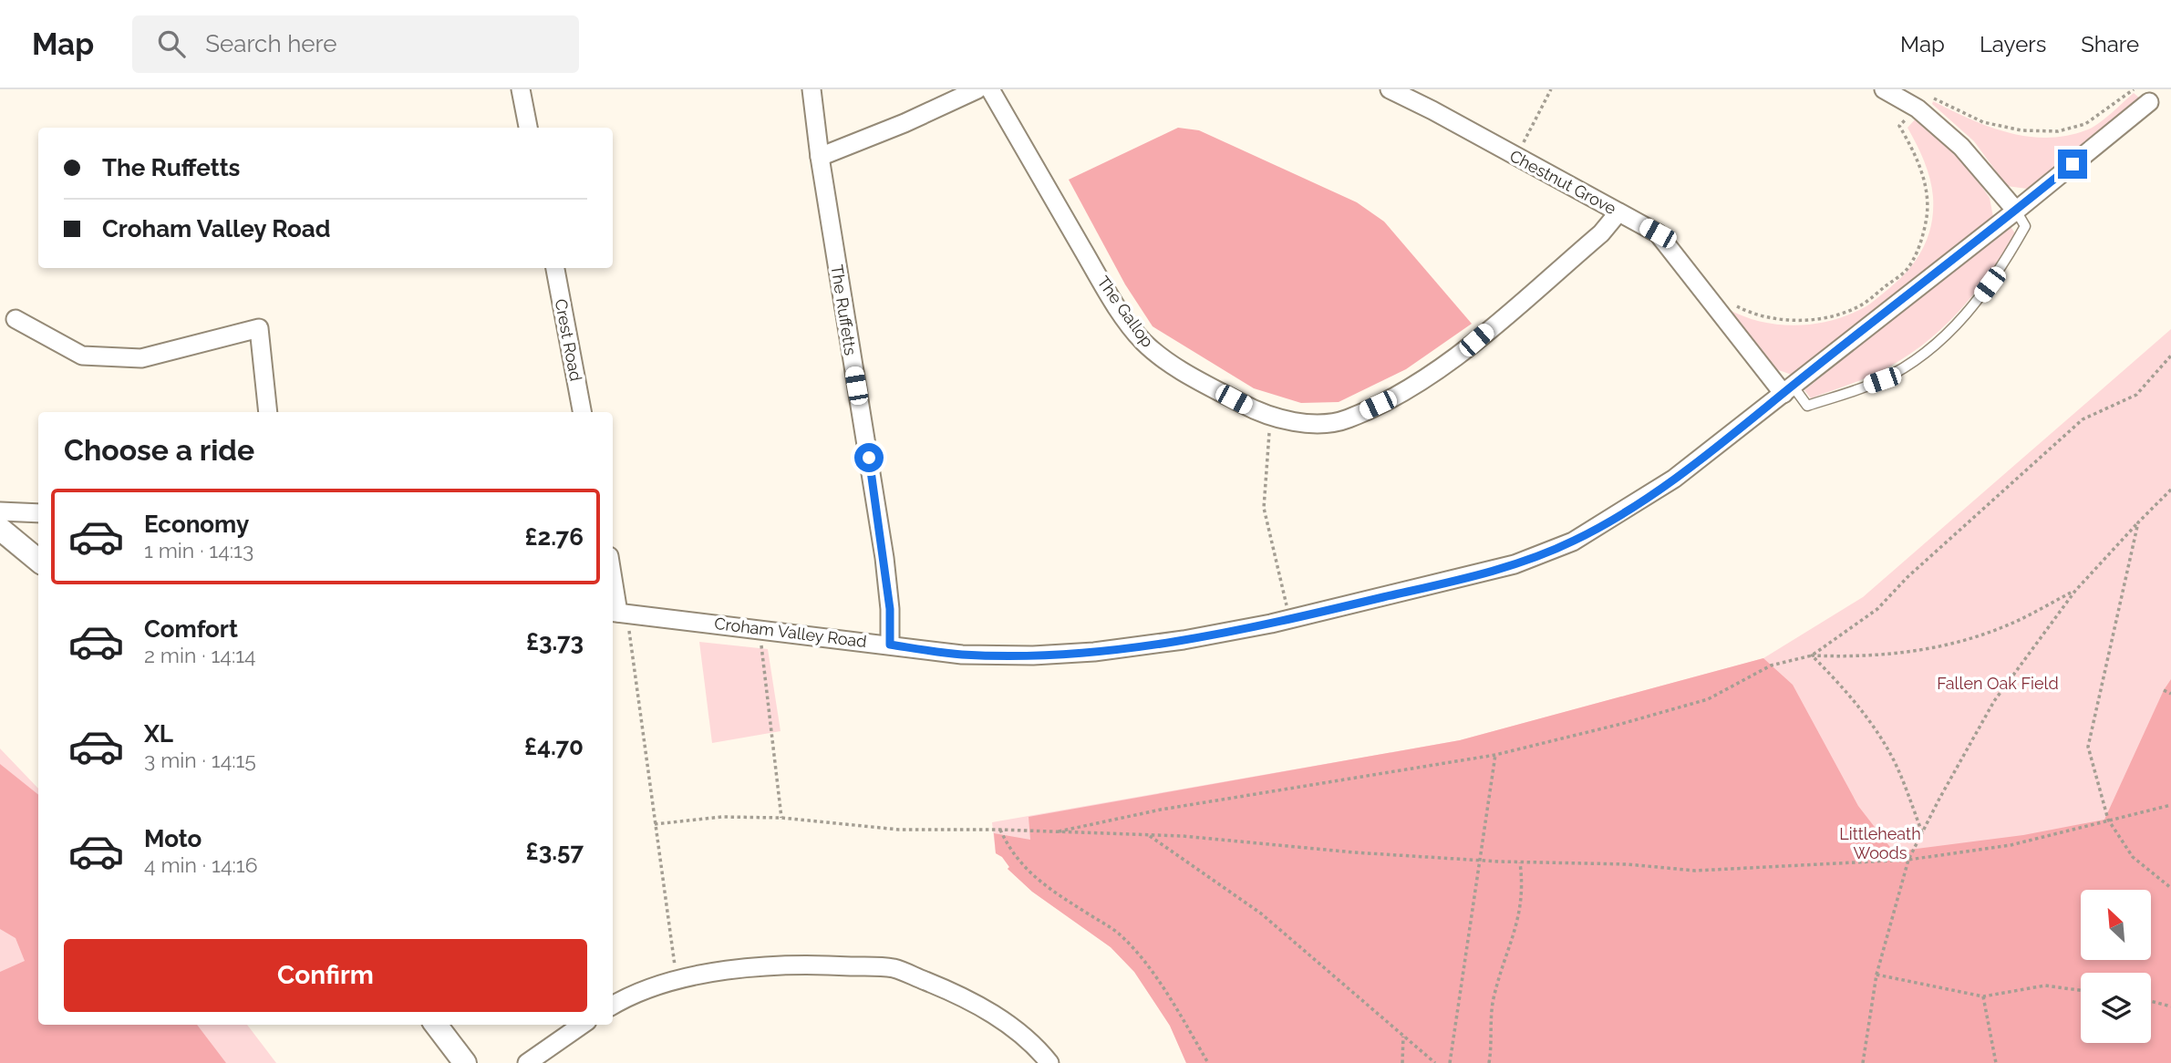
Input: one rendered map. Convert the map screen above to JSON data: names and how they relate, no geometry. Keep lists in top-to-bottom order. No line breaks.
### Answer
{"streets":{"street":["Chestnut Grove","The Ruffetts","The Gallop","Crest Road","Croham Valley Road"]},"crossings":[["Chestnut Grove","The Gallop"],["Chestnut Grove","Croham Valley Road"],["The Ruffetts","Croham Valley Road"]],"parks":["Fallen Oak Field","Littleheath Woods"],"north":"top left","page":{"header":"Map","search":"Search here","nav":["Map","Layers","Share"],"banner":["The Ruffetts","Croham Valley Road"],"heading":"Choose a ride","list":[{"name":"Economy","note":"1 min · 14:13","value":"£2.76"},{"name":"Comfort","note":"2 min · 14:14","value":"£3.73"},{"name":"XL","note":"3 min · 14:15","value":"£4.70"},{"name":"Moto","note":"4 min · 14:16","value":"£3.57"}],"buttons":"Confirm"}}
